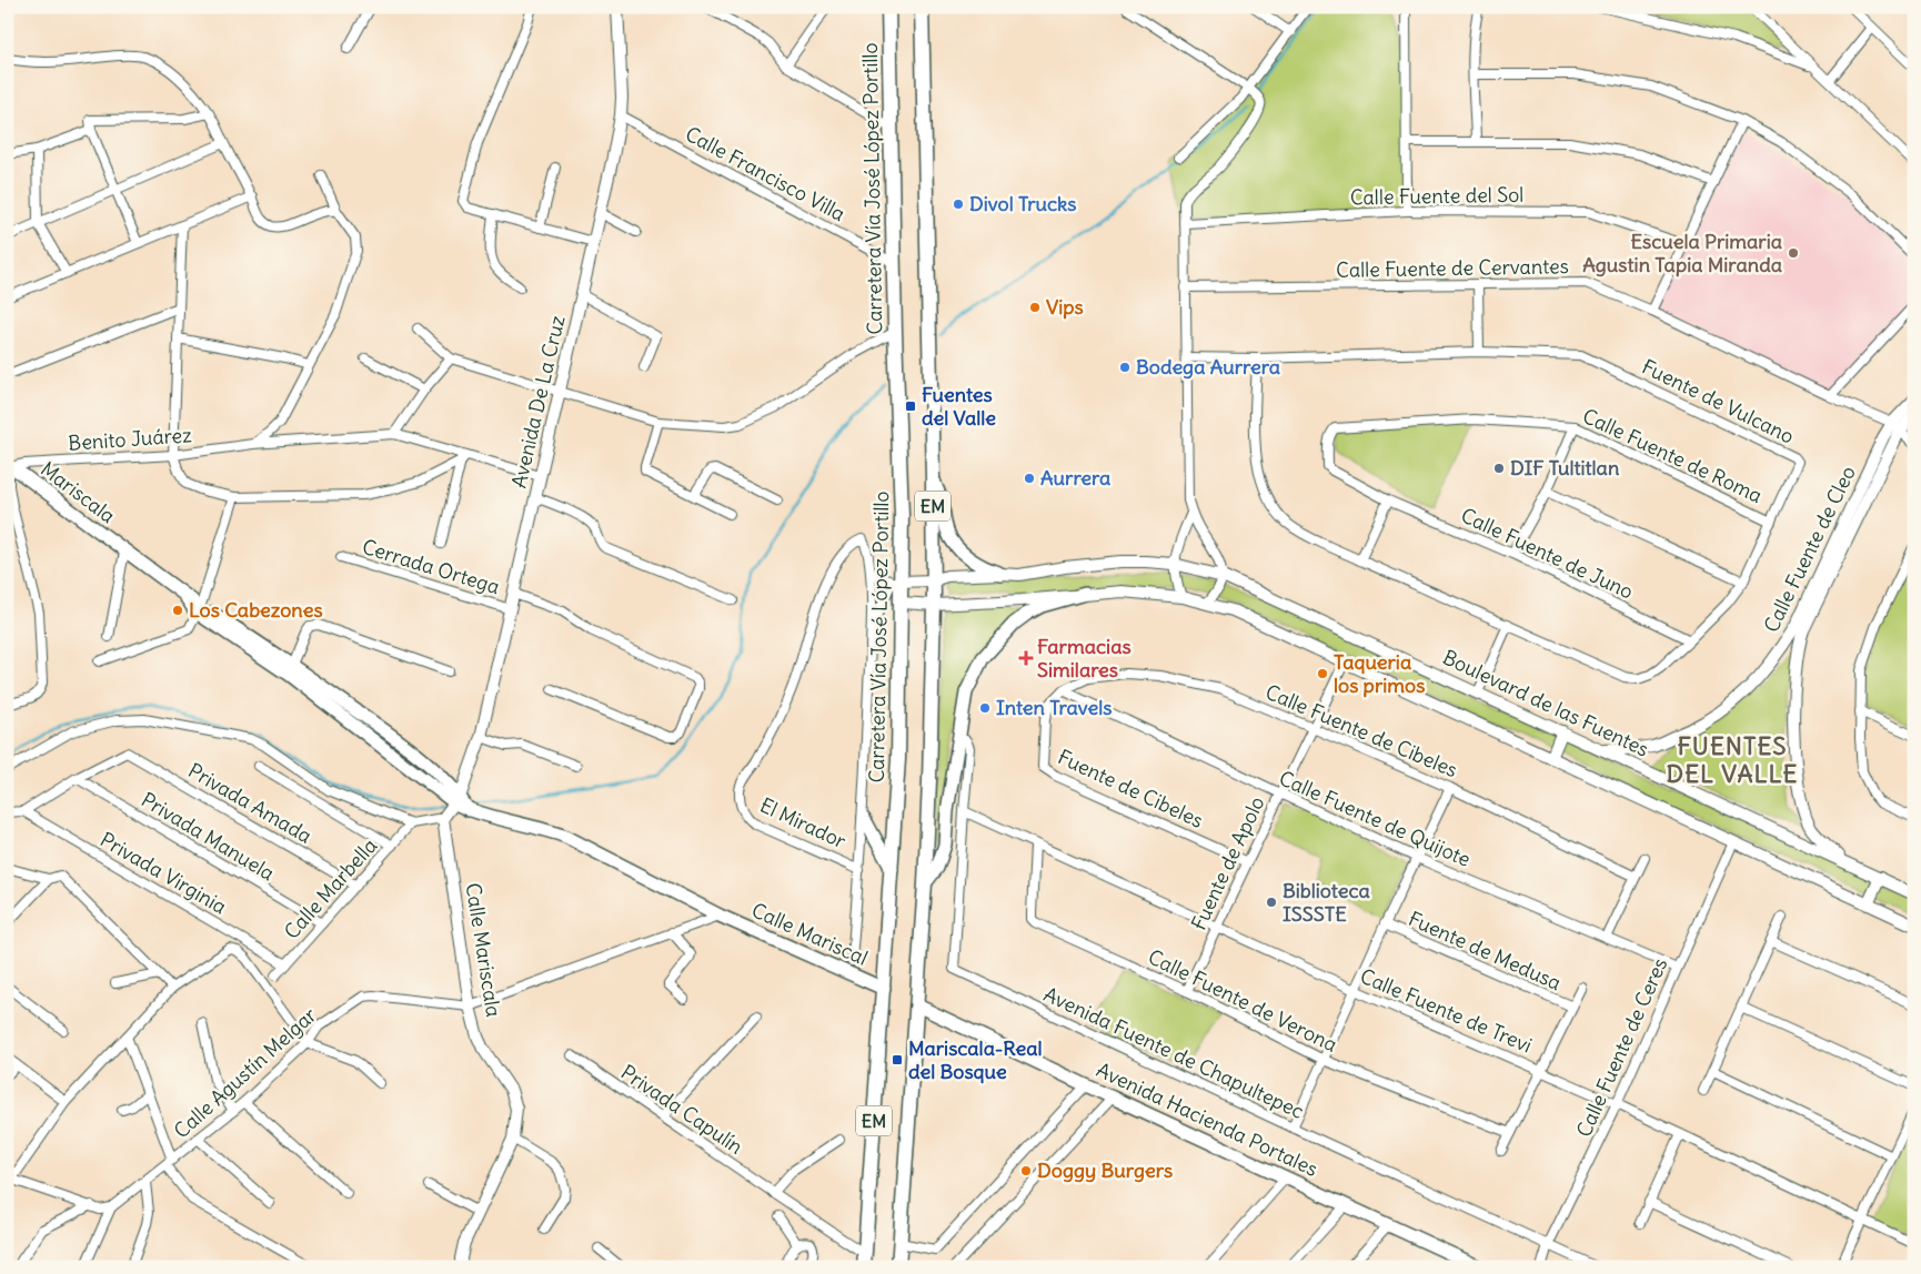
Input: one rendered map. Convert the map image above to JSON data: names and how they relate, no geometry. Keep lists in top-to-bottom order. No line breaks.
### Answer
{"streets":{"main road":["Carretera Vía José López Portillo","Mariscala","EM","Calle Mariscal","Avenida Hacienda Portales"],"street":["Calle Francisco Villa","Calle Fuente del Sol","Calle Fuente de Cervantes","Avenida De La Cruz","Fuente de Vulcano","Benito Juárez","Calle Fuente de Roma","Calle Fuente de Cleo","Calle Fuente de Juno","Cerrada Ortega","Boulevard de las Fuentes","Calle Fuente de Cibeles","Fuente de Cibeles","Privada Amada","Calle Fuente de Quijote","El Mirador","Privada Manuela","Fuente de Apolo","Privada Virginia","Calle Marbella","Calle Mariscala","Fuente de Medusa","Calle Fuente de Verona","Calle Fuente de Trevi","Calle Fuente de Ceres","Avenida Fuente de Chapultepec","Calle Agustín Melgar","Privada Capulín"]},"crossings":[["Calle Francisco Villa","Carretera Vía José López Portillo"],["Calle Francisco Villa","Avenida De La Cruz"],["Carretera Vía José López Portillo","Calle Mariscal"],["Carretera Vía José López Portillo","Privada Capulín"],["Calle Fuente de Cervantes","Calle Fuente de Cleo"],["Avenida De La Cruz","Cerrada Ortega"],["Fuente de Vulcano","Calle Fuente de Roma"],["Fuente de Vulcano","Calle Fuente de Juno"],["Benito Juárez","Mariscala"],["Calle Fuente de Roma","Calle Fuente de Juno"],["EM","Boulevard de las Fuentes"],["EM","Avenida Hacienda Portales"],["Calle Fuente de Cleo","Boulevard de las Fuentes"],["Calle Fuente de Cibeles","Fuente de Cibeles"],["Calle Fuente de Cibeles","Calle Fuente de Quijote"],["Calle Fuente de Cibeles","Fuente de Apolo"],["Fuente de Cibeles","Calle Fuente de Quijote"],["Fuente de Cibeles","Fuente de Apolo"],["Privada Amada","Privada Manuela"],["Privada Amada","Calle Marbella"],["Calle Fuente de Quijote","Fuente de Apolo"],["Calle Fuente de Quijote","Calle Fuente de Ceres"],["Privada Manuela","Calle Marbella"],["Fuente de Apolo","Calle Fuente de Verona"],["Fuente de Apolo","Calle Fuente de Trevi"],["Privada Virginia","Calle Marbella"],["Calle Mariscal","Calle Agustín Melgar"],["Calle Mariscala","Calle Agustín Melgar"],["Calle Fuente de Verona","Calle Fuente de Trevi"],["Calle Fuente de Trevi","Calle Fuente de Ceres"],["Calle Fuente de Trevi","Avenida Fuente de Chapultepec"],["Calle Fuente de Ceres","Avenida Fuente de Chapultepec"]],"districts":["FUENTES DEL VALLE"],"places":{"other":["Divol Trucks","Escuela Primaria Agustin Tapia Miranda","Vips","Bodega Aurrera","DIF Tultitlan","Aurrera","Los Cabezones","Taqueria los primos","Inten Travels","Biblioteca ISSSTE","Doggy Burgers"],"transit":["Fuentes del Valle","Mariscala-Real del Bosque"],"health":["Farmacias Similares"]}}
